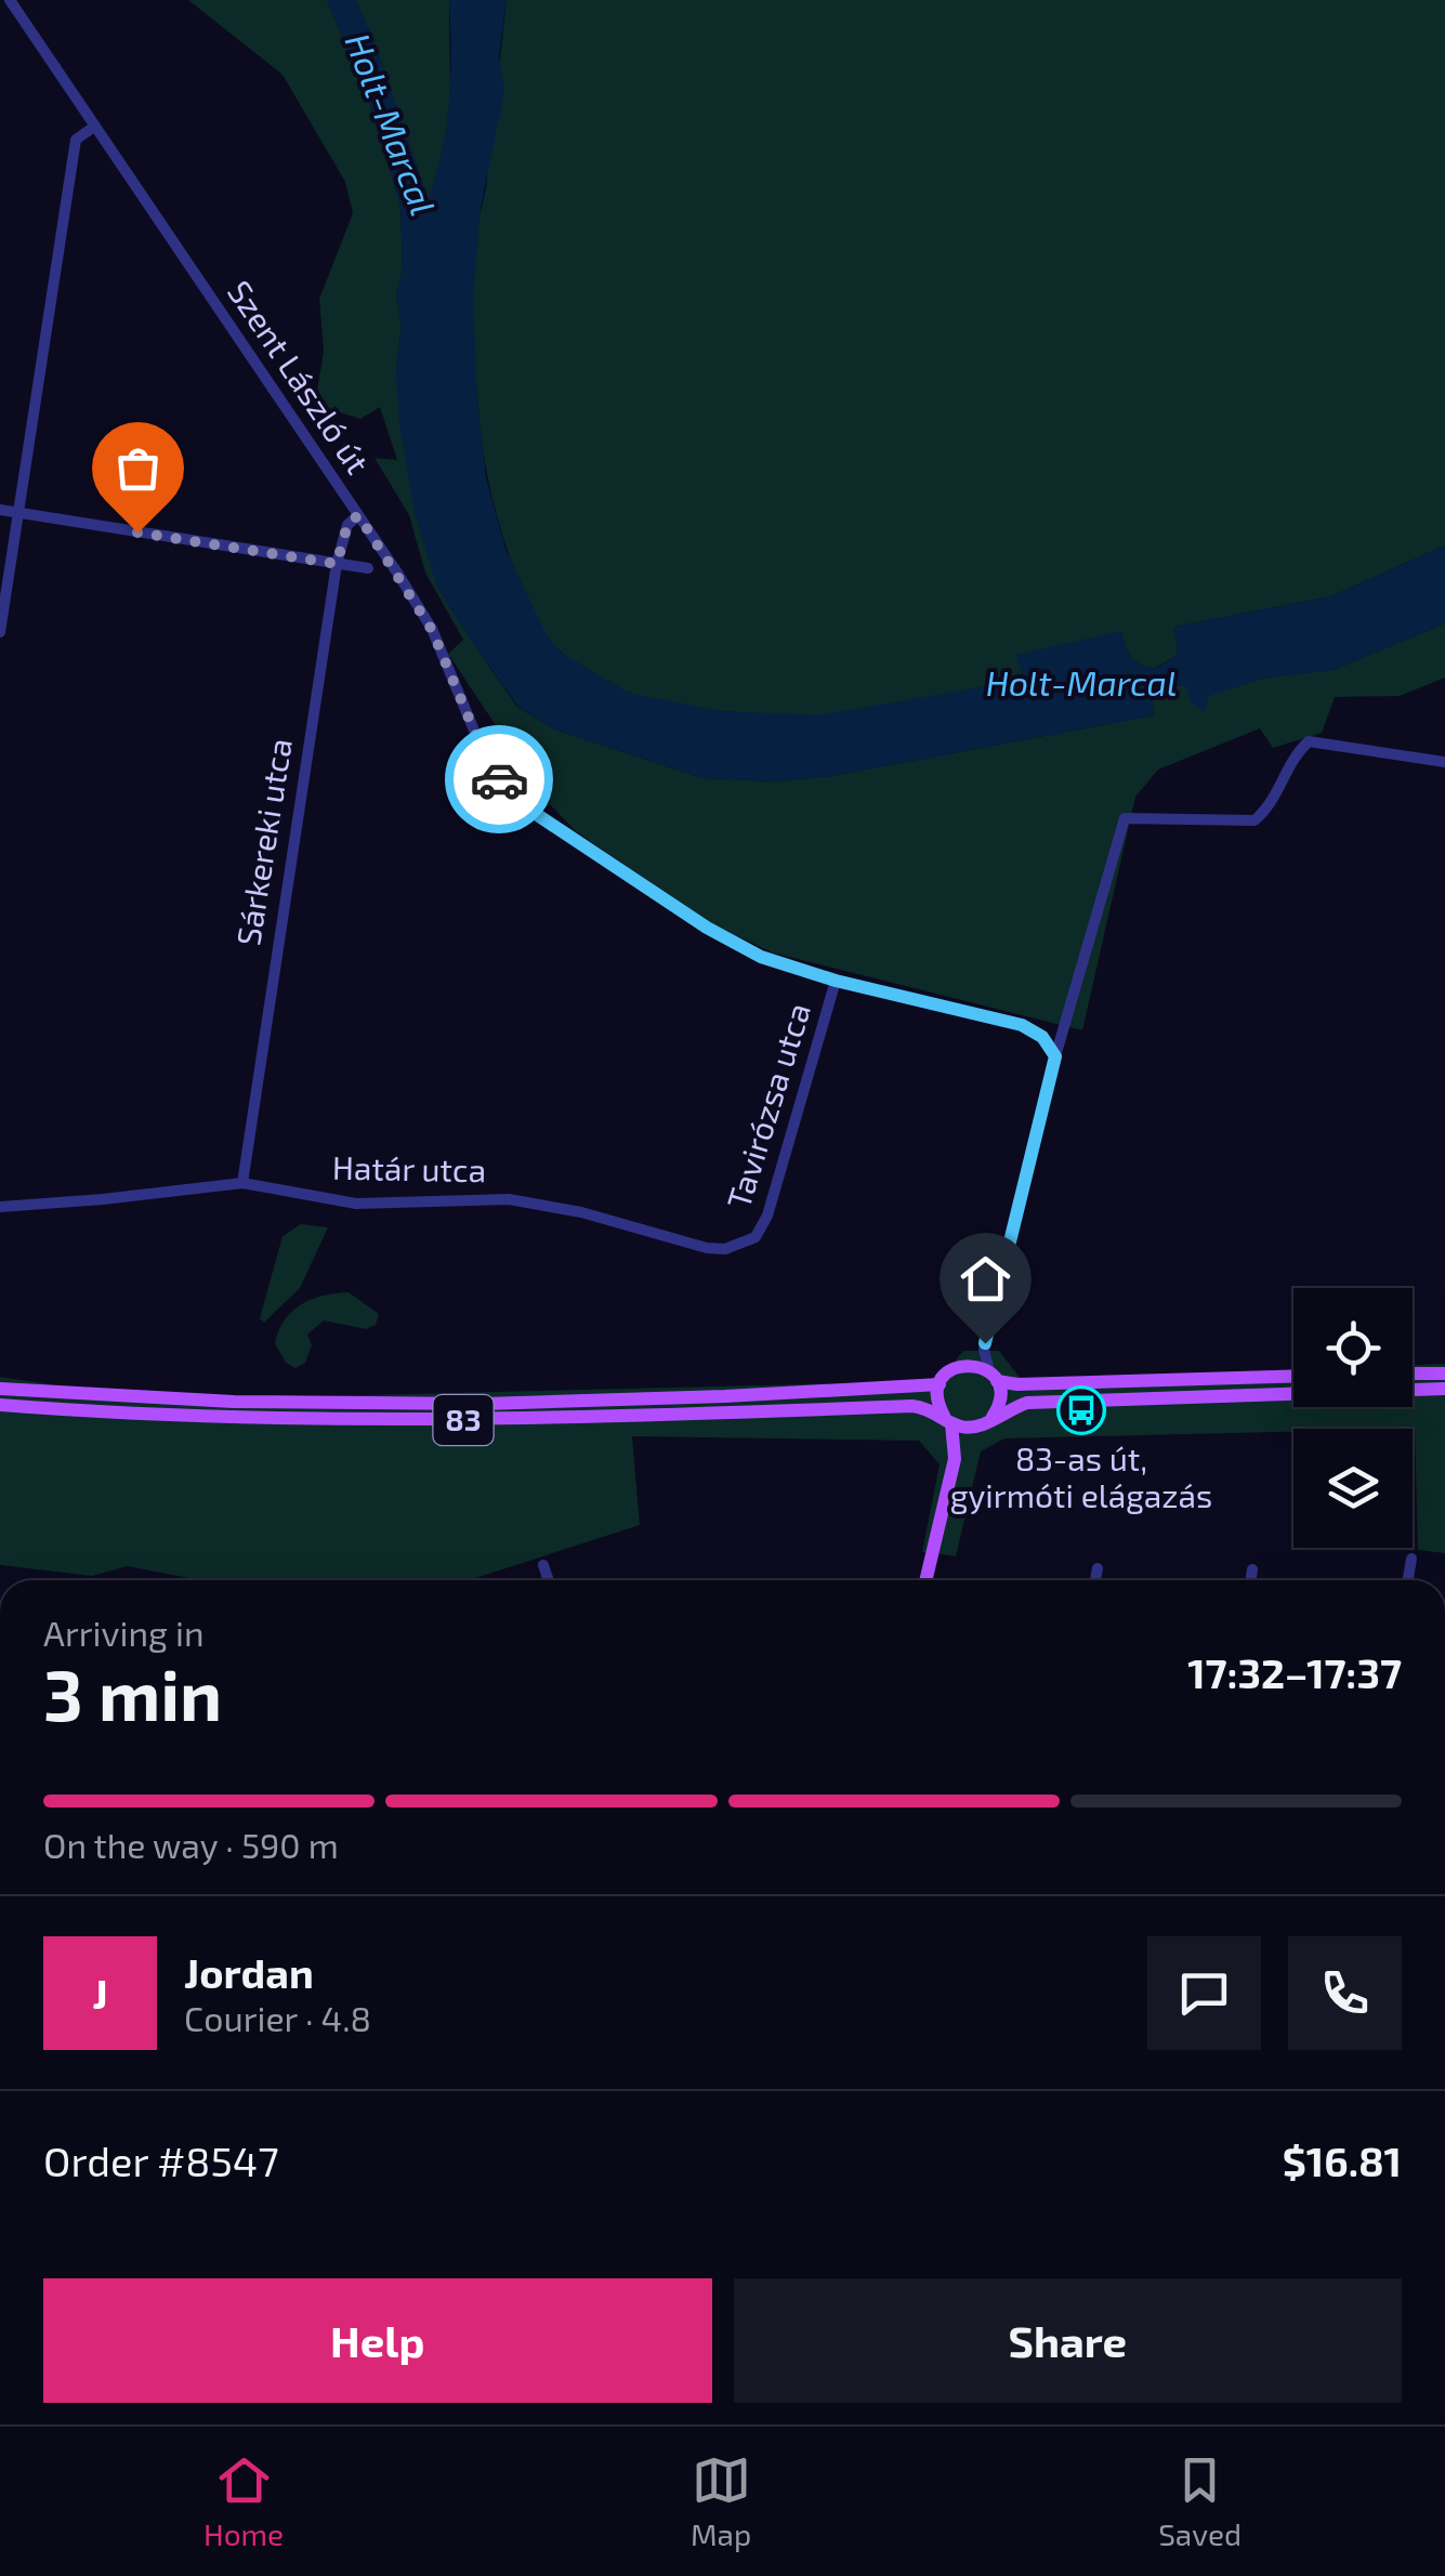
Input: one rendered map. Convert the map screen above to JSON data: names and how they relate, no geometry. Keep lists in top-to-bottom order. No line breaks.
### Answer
{"streets":{"main road":["83"],"street":["Szent László út","Sárkereki utca","Tavirózsa utca","Határ utca"]},"crossings":[["Szent László út","Sárkereki utca"],["Szent László út","Tavirózsa utca"],["Sárkereki utca","Határ utca"],["Tavirózsa utca","Határ utca"]],"water":["Holt-Marcal"],"places":{"bus stop":["83-as út, gyirmóti elágazás"]},"page":{"heading":["3 min","Arriving in","17:32–17:37"],"panel":["Jordan","Courier · 4.8","Order #8547","$16.81"],"bar":"On the way · 590 m","round":"J","buttons":["Help","Share"],"tabs":["Home","Map","Saved"]}}
